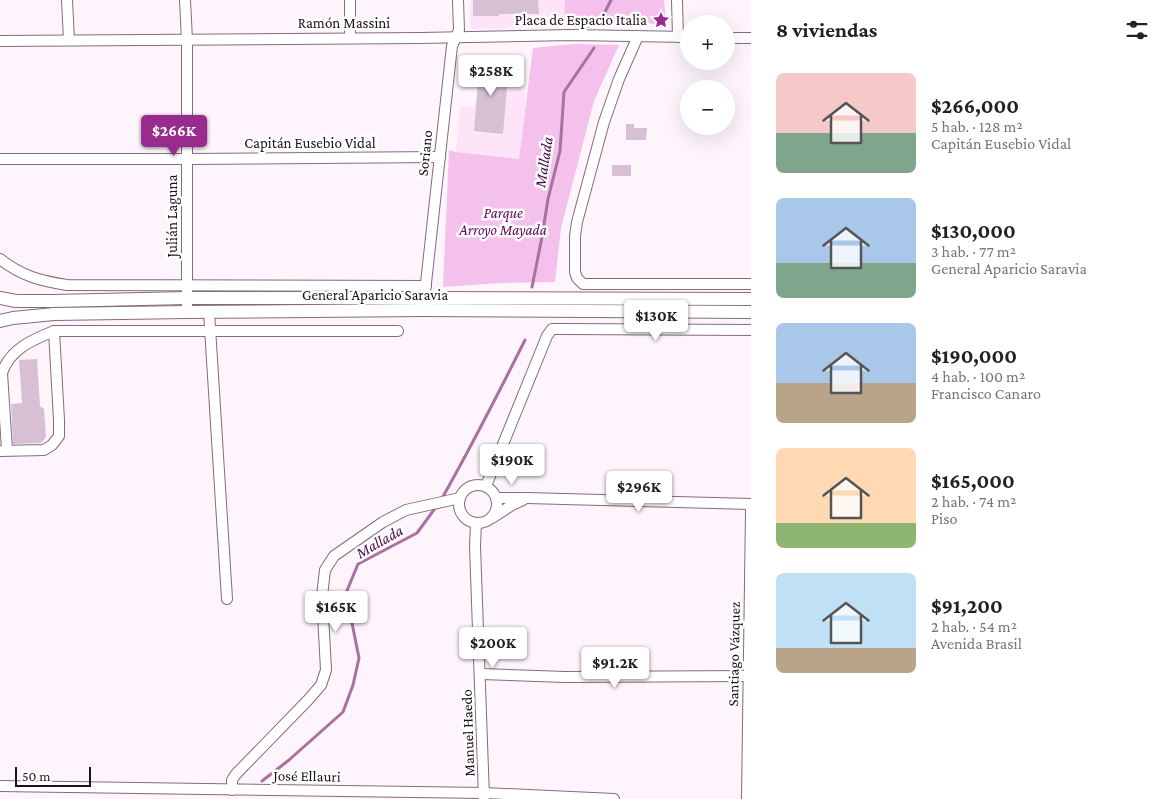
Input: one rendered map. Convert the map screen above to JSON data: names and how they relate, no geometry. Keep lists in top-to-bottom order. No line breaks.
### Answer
{"streets":{"main road":["General Aparicio Saravia"],"street":["Ramón Massini","Capitán Eusebio Vidal","Soriano","Julián Laguna","Santiago Vázquez","Manuel Haedo","José Ellauri"]},"crossings":[["Ramón Massini","Soriano"],["Ramón Massini","Julián Laguna"],["Capitán Eusebio Vidal","Soriano"],["Capitán Eusebio Vidal","Julián Laguna"],["Soriano","General Aparicio Saravia"],["Julián Laguna","General Aparicio Saravia"],["Manuel Haedo","José Ellauri"]],"water":["Mallada"],"parks":["Parque Arroyo Mayada"],"places":{"place":["Placa de Espacio Italia"]},"scale_bar":"50 m","page":{"heading":"8 viviendas","map_buttons":["+","−"],"price":["$258K","$266K","$130K","$190K","$296K","$165K","$200K","$91.2K"],"list":[{"name":"$266,000","note":"5 hab. · 128 m² · Capitán Eusebio Vidal"},{"name":"$130,000","note":"3 hab. · 77 m² · General Aparicio Saravia"},{"name":"$190,000","note":"4 hab. · 100 m² · Francisco Canaro"},{"name":"$165,000","note":"2 hab. · 74 m² · Piso"},{"name":"$91,200","note":"2 hab. · 54 m² · Avenida Brasil"}],"scale":"50 m"}}
